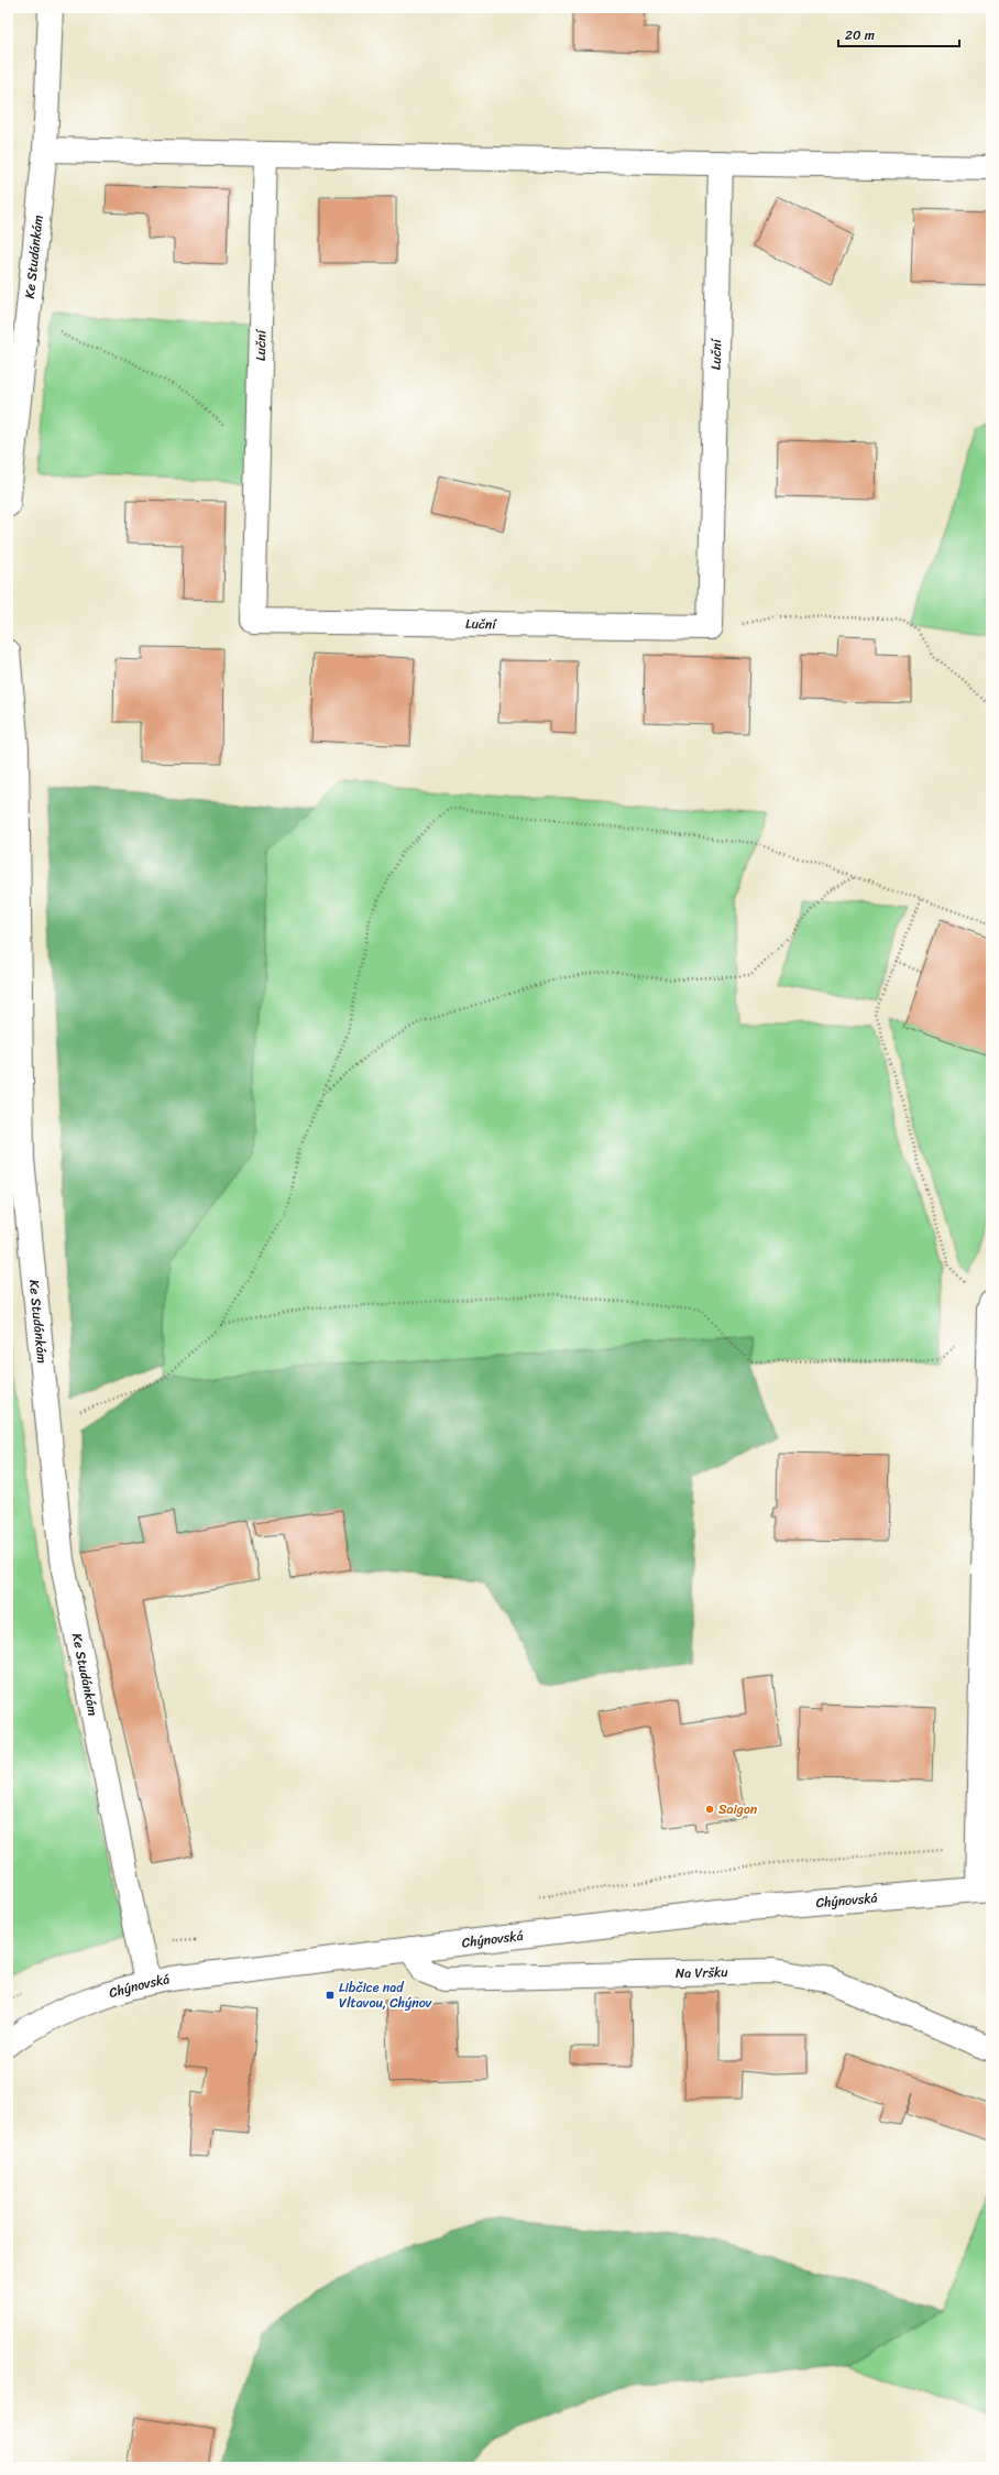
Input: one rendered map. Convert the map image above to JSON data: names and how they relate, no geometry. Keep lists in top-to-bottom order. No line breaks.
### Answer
{"streets":{"street":["Ke Studánkám","Luční","Chýnovská","Na Vršku"]},"crossings":[["Ke Studánkám","Chýnovská"],["Chýnovská","Na Vršku"]],"places":{"other":["Saigon"],"transit":["Libčice nad Vltavou, Chýnov"]},"scale_bar":"20 m"}
